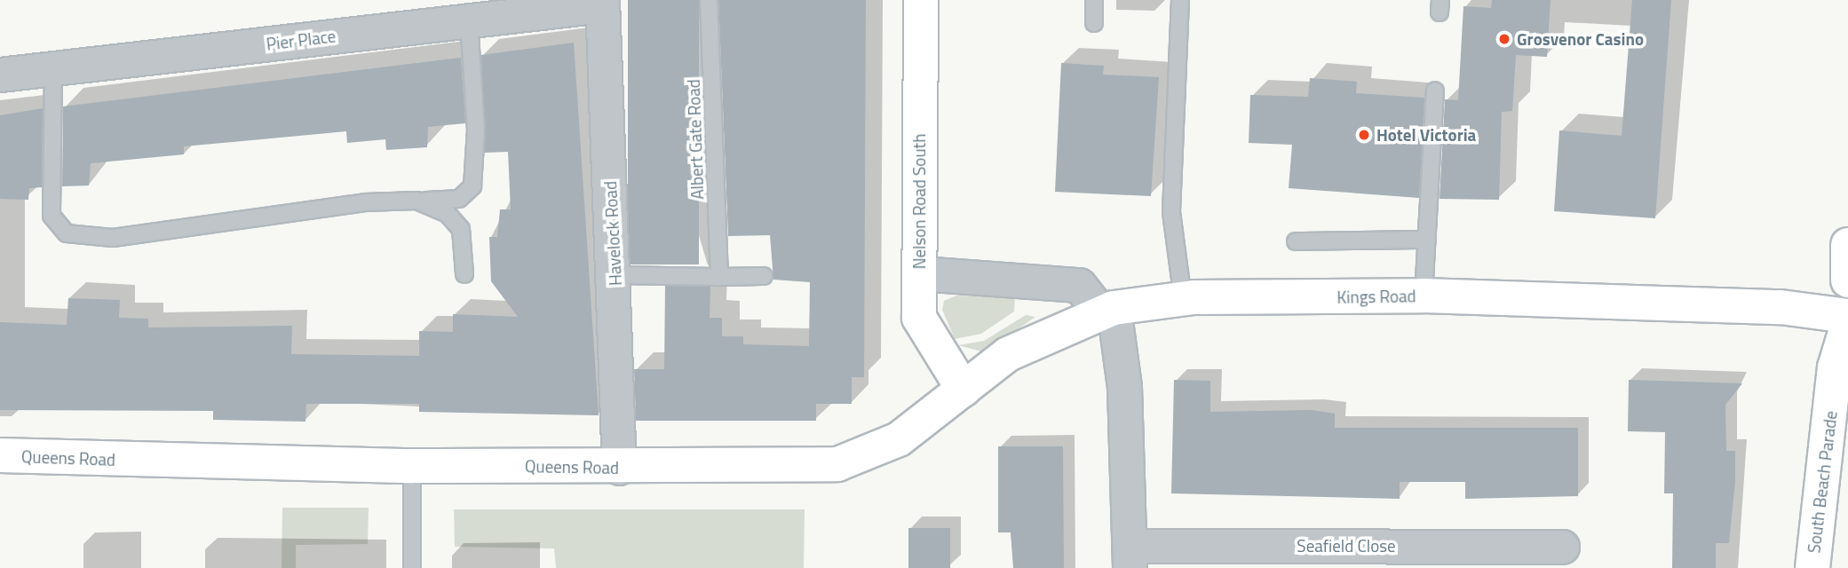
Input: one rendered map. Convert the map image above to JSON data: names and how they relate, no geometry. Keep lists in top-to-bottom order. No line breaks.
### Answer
{"streets":{"street":["Pier Place","Nelson Road South","Havelock Road","Kings Road","Queens Road","South Beach Parade","Seafield Close"],"lane":["Albert Gate Road"]},"crossings":[["Pier Place","Havelock Road"],["Nelson Road South","Queens Road"],["Havelock Road","Queens Road"],["Kings Road","Queens Road"],["Kings Road","Seafield Close"],["Queens Road","Seafield Close"]],"places":["Grosvenor Casino","Hotel Victoria"]}
